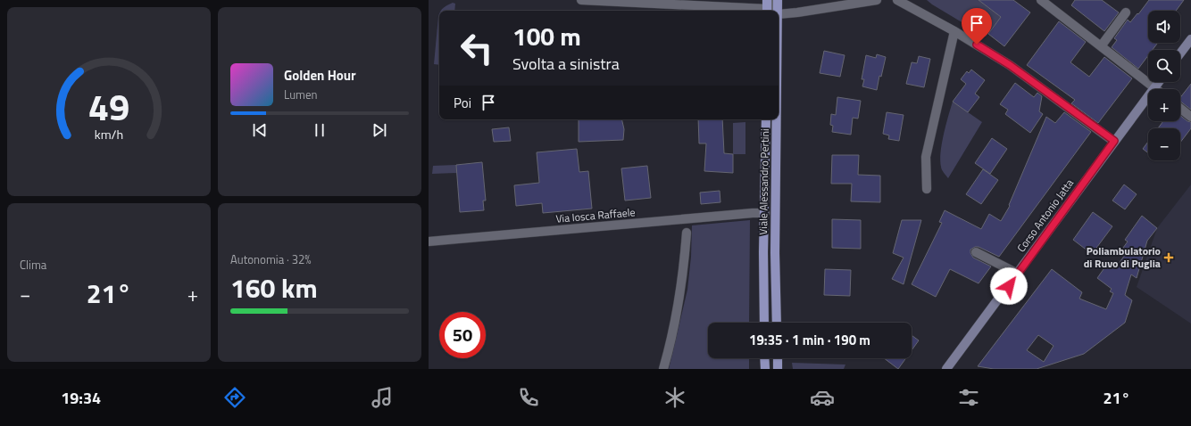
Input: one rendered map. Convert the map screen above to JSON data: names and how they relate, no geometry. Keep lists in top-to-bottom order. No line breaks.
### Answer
{"streets":{"main road":["Viale Alessandro Pertini","Corso Antonio Jatta"],"street":["Via Iosca Raffaele"]},"crossings":[["Viale Alessandro Pertini","Via Iosca Raffaele"]],"places":{"health":["Poliambulatorio di Ruvo di Puglia"]},"page":{"map_buttons":["+","−"],"turn":["100 m","Svolta a sinistra"],"song":["Golden Hour","Lumen"],"then":"Poi","tile":["Clima",["Autonomia · 32%","160 km"]],"heat":["−","21°","+"],"limit":"50","trip":"19:35 · 1 min · 190 m","tabs":["19:34","21°"],"gauge":["49","km/h"]}}
